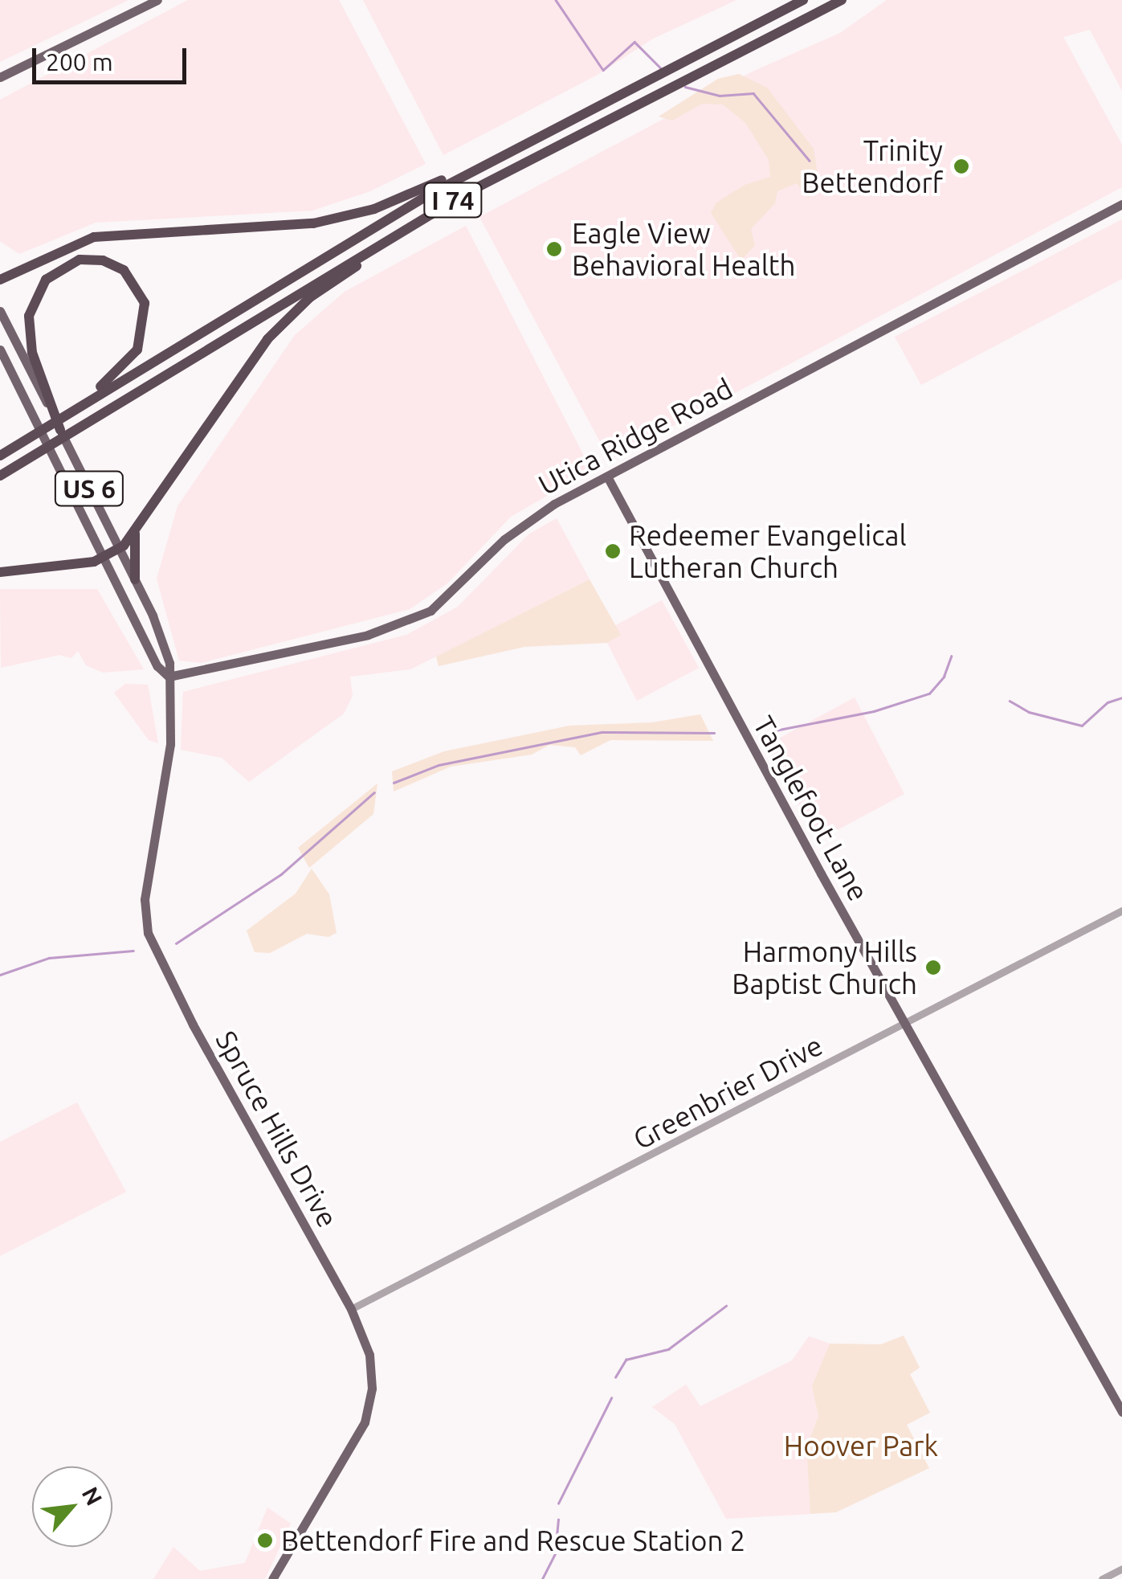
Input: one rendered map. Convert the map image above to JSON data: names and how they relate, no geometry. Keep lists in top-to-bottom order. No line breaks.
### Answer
{"streets":{"highway":["I 74","US 6"],"main road":["Utica Ridge Road","Tanglefoot Lane","Spruce Hills Drive"],"street":["Greenbrier Drive"]},"crossings":[["Utica Ridge Road","Tanglefoot Lane"],["Utica Ridge Road","Spruce Hills Drive"],["US 6","Spruce Hills Drive"],["Tanglefoot Lane","Greenbrier Drive"],["Greenbrier Drive","Spruce Hills Drive"]],"parks":["Hoover Park"],"places":["Trinity Bettendorf","Eagle View Behavioral Health","Redeemer Evangelical Lutheran Church","Harmony Hills Baptist Church","Bettendorf Fire and Rescue Station 2"],"scale_bar":"200 m","north":"top right"}
